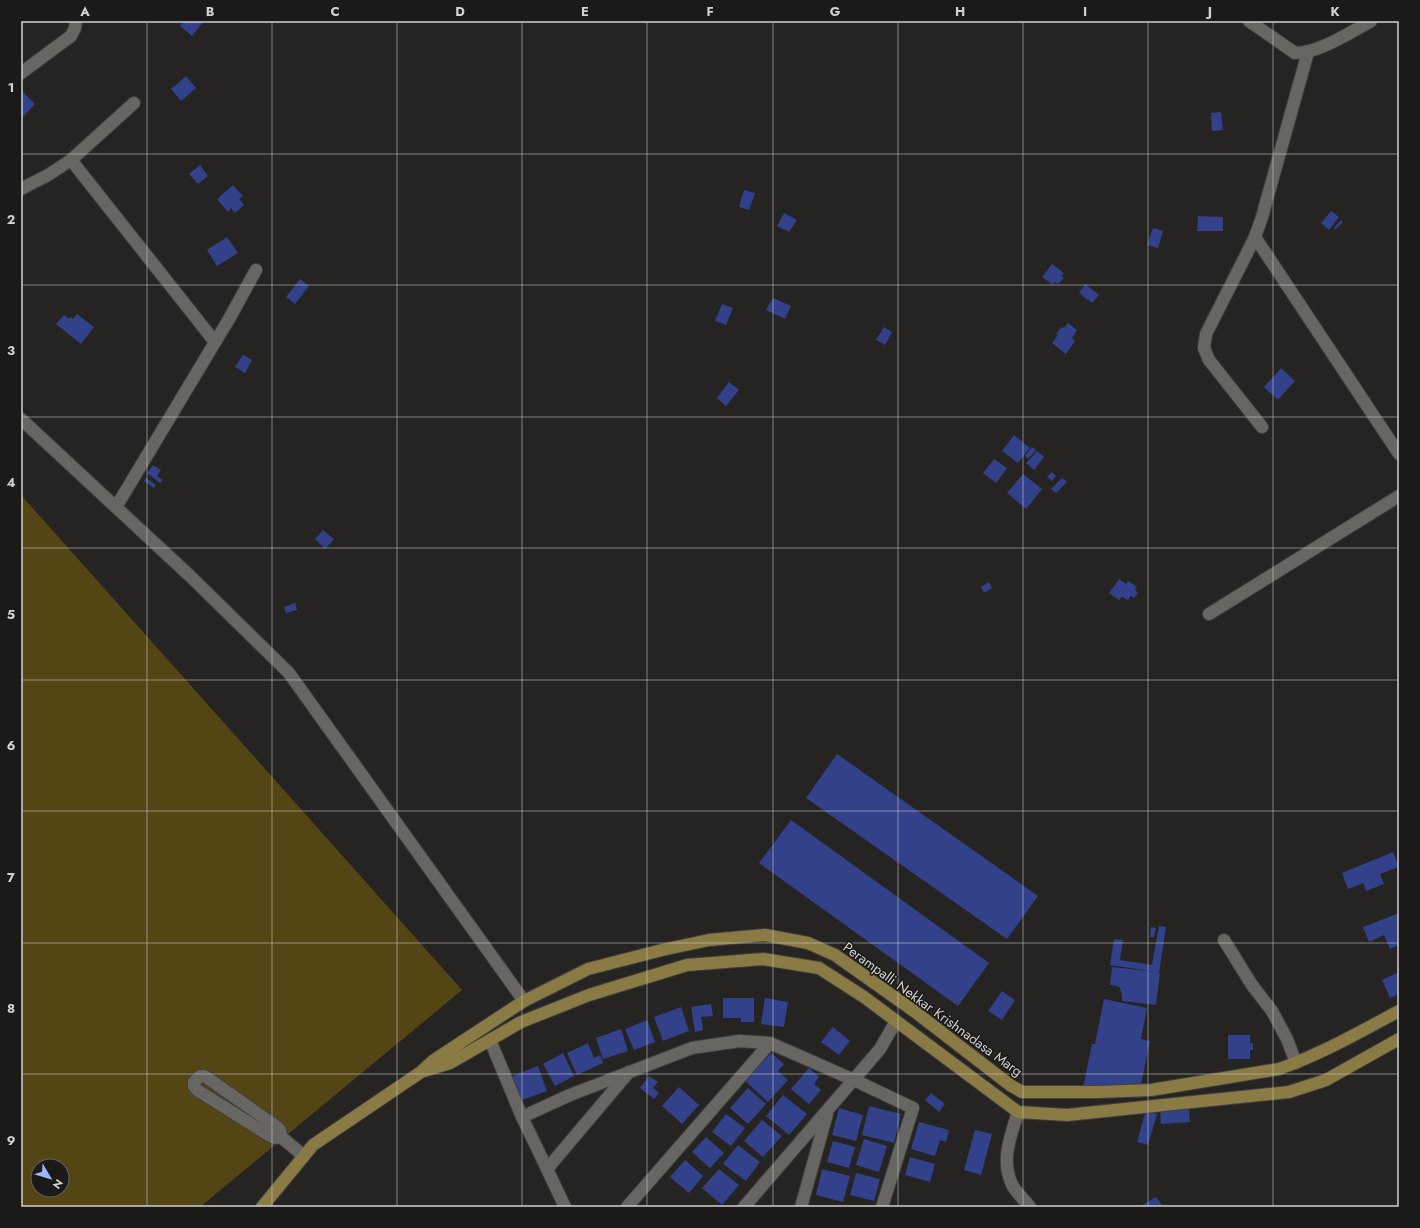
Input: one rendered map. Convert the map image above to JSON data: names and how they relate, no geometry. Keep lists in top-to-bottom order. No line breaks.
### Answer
{"streets":{"main road":["Perampalli Nekkar Krishnadasa Marg"]},"north":"bottom right","grid":{"columns":["A","B","C","D","E","F","G","H","I","J","K"],"rows":["1","2","3","4","5","6","7","8","9"]}}
